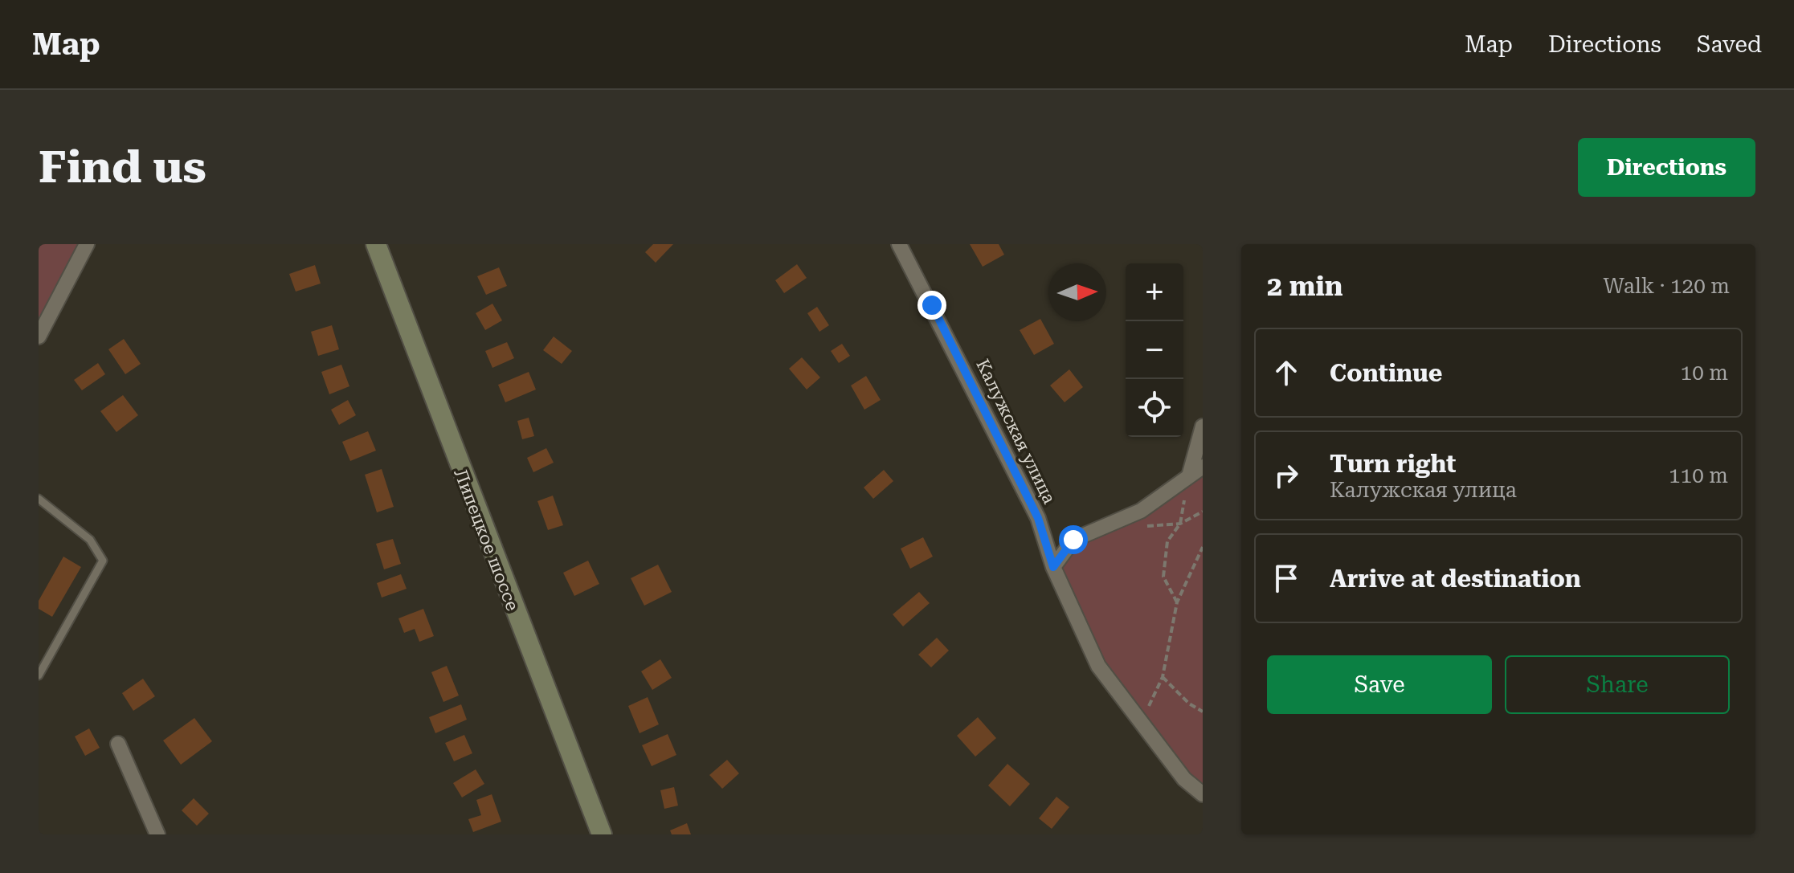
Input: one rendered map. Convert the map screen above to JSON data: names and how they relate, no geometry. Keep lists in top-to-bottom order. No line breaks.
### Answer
{"streets":{"street":["Калужская улица","Липецкое шоссе"]},"north":"right","page":{"header":"Map","nav":["Map","Directions","Saved"],"buttons":["Directions",["Save","Share"]],"title":"Find us","heading":["2 min","Walk · 120 m"],"map_buttons":["+","−"],"list":[["Continue","10 m"],["Turn right","Калужская улица","110 m"],"Arrive at destination"]}}
